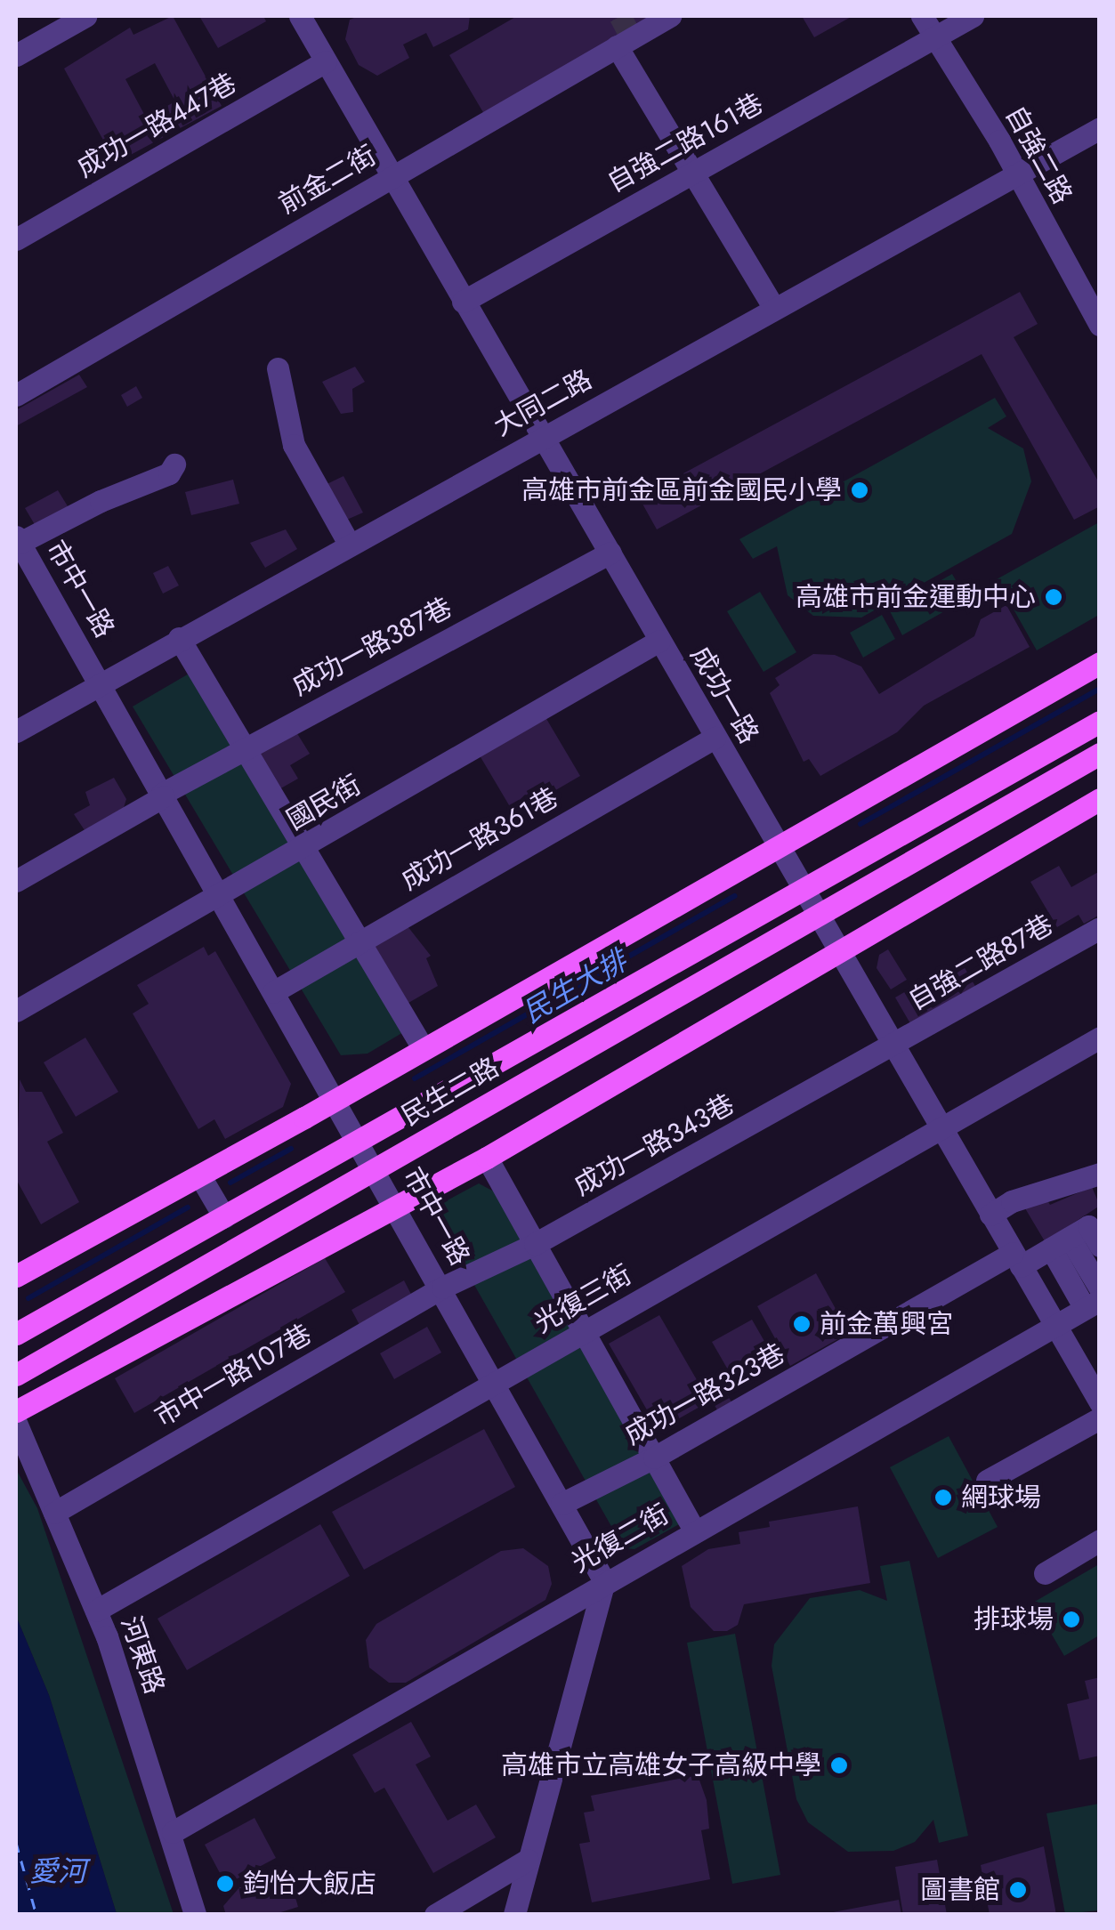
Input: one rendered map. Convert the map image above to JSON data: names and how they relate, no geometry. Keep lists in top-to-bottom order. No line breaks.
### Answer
{"streets":{"main road":["民生二路"],"street":["成功一路447巷","自強二路161巷","自強二路","前金二街","大同二路","市中一路","成功一路387巷","成功一路","國民街","成功一路361巷","自強二路87巷","成功一路343巷","光復三街","市中一路107巷","成功一路323巷","光復二街","河東路"]},"crossings":[["成功一路447巷","成功一路"],["自強二路161巷","自強二路"],["自強二路161巷","成功一路"],["自強二路","大同二路"],["前金二街","成功一路"],["大同二路","市中一路"],["大同二路","成功一路"],["市中一路","成功一路387巷"],["市中一路","國民街"],["市中一路","成功一路361巷"],["市中一路","民生二路"],["市中一路","成功一路343巷"],["市中一路","光復三街"],["市中一路","市中一路107巷"],["市中一路","成功一路323巷"],["市中一路","光復二街"],["成功一路387巷","成功一路"],["成功一路","國民街"],["成功一路","成功一路361巷"],["成功一路","自強二路87巷"],["成功一路","民生二路"],["成功一路","成功一路343巷"],["成功一路","光復三街"],["成功一路","成功一路323巷"],["成功一路","光復二街"],["自強二路87巷","成功一路343巷"],["成功一路343巷","市中一路107巷"],["光復三街","河東路"],["市中一路107巷","河東路"],["光復二街","河東路"]],"water":["民生大排","愛河"],"places":["高雄市前金區前金國民小學","高雄市前金運動中心","前金萬興宮","網球場","排球場","高雄市立高雄女子高級中學","鈞怡大飯店","圖書館"]}
